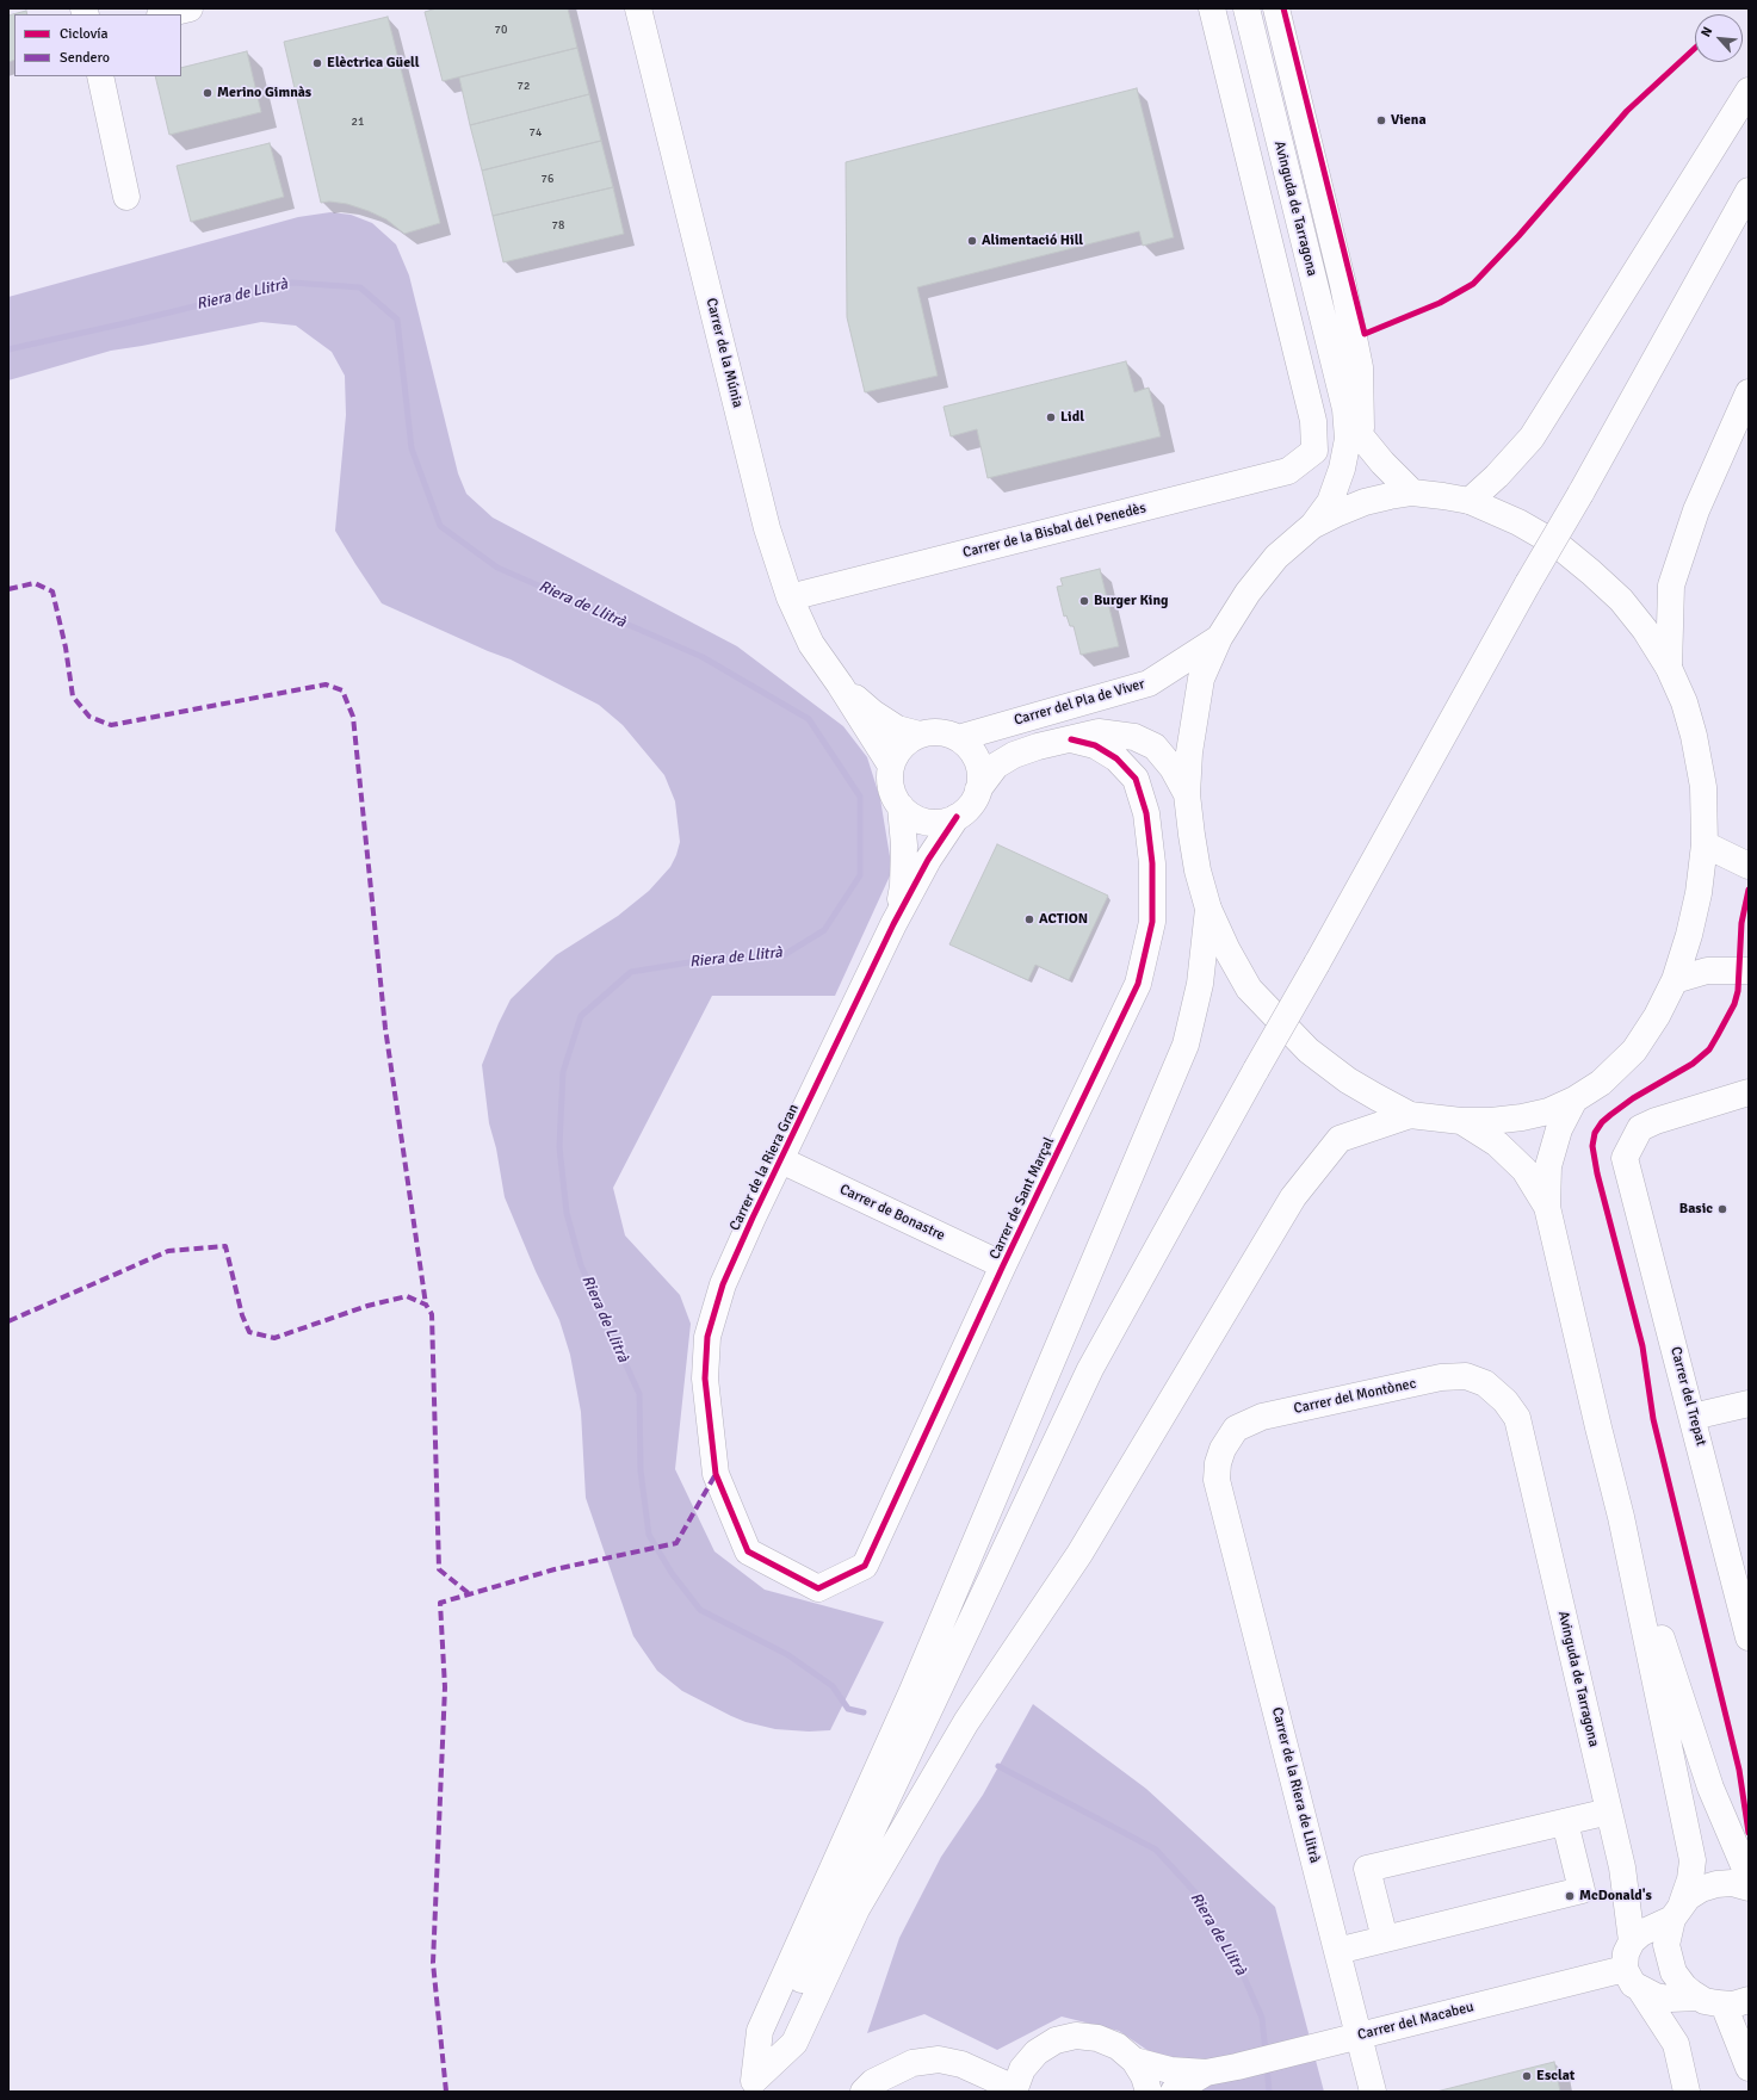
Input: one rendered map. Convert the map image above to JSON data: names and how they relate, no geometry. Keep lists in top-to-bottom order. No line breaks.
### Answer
{"streets":{"main road":["Avinguda de Tarragona","Carrer de la Múnia","Carrer de la Bisbal del Penedès","Carrer del Pla de Viver","Carrer de la Riera Gran","Carrer de Sant Marçal","Carrer de Bonastre","Carrer del Montònec","Carrer del Trepat","Carrer de la Riera de Llitrà","Carrer del Macabeu"]},"crossings":[["Avinguda de Tarragona","Carrer de la Bisbal del Penedès"],["Avinguda de Tarragona","Carrer del Montònec"],["Carrer de la Múnia","Carrer de la Bisbal del Penedès"],["Carrer de la Múnia","Carrer del Pla de Viver"],["Carrer de la Múnia","Carrer de la Riera Gran"],["Carrer del Pla de Viver","Carrer de la Riera Gran"],["Carrer de la Riera Gran","Carrer de Sant Marçal"],["Carrer de la Riera Gran","Carrer de Bonastre"],["Carrer de Sant Marçal","Carrer de Bonastre"],["Carrer del Montònec","Carrer de la Riera de Llitrà"],["Carrer de la Riera de Llitrà","Carrer del Macabeu"]],"water":["Riera de Llitrà"],"places":["Elèctrica Güell","Merino Gimnàs","Viena","Alimentació Hill","Lidl","Burger King","ACTION","Basic","McDonald's","Esclat"],"house_numbers":["70","72","21","74","76","78"],"legend":["Ciclovía","Sendero"],"north":"top left"}
